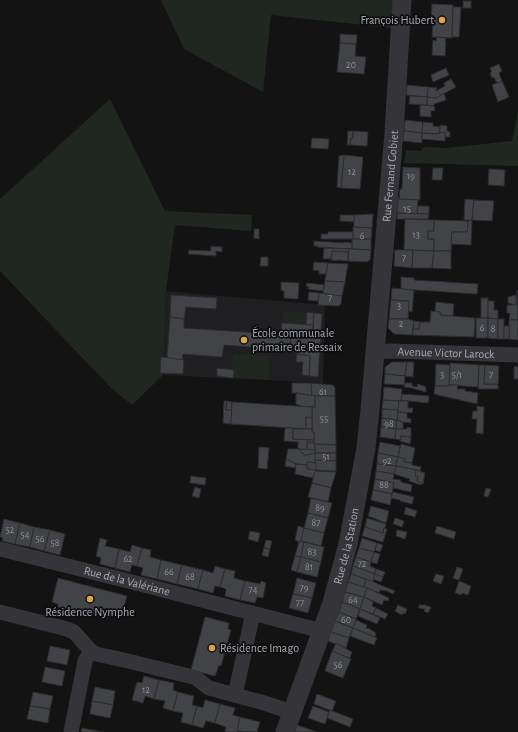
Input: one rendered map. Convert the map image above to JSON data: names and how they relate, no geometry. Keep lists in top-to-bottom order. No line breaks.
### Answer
{"streets":{"street":["Rue Fernand Gobiet","Avenue Victor Larock","Rue de la Station","Rue de la Valériane"]},"crossings":[["Rue Fernand Gobiet","Avenue Victor Larock"],["Rue Fernand Gobiet","Rue de la Station"],["Avenue Victor Larock","Rue de la Station"],["Rue de la Station","Rue de la Valériane"]],"places":["François Hubert","École communale primaire de Ressaix","Résidence Nymphe","Résidence Imago"],"house_numbers":["20","12","19","15","13","6","7","7","3","2","6","8","3","5/1","7","61","55","98","51","92","88","89","87","52","54","56","58","83","62","72","81","66","68","79","74","64","77","60","56","12"]}
